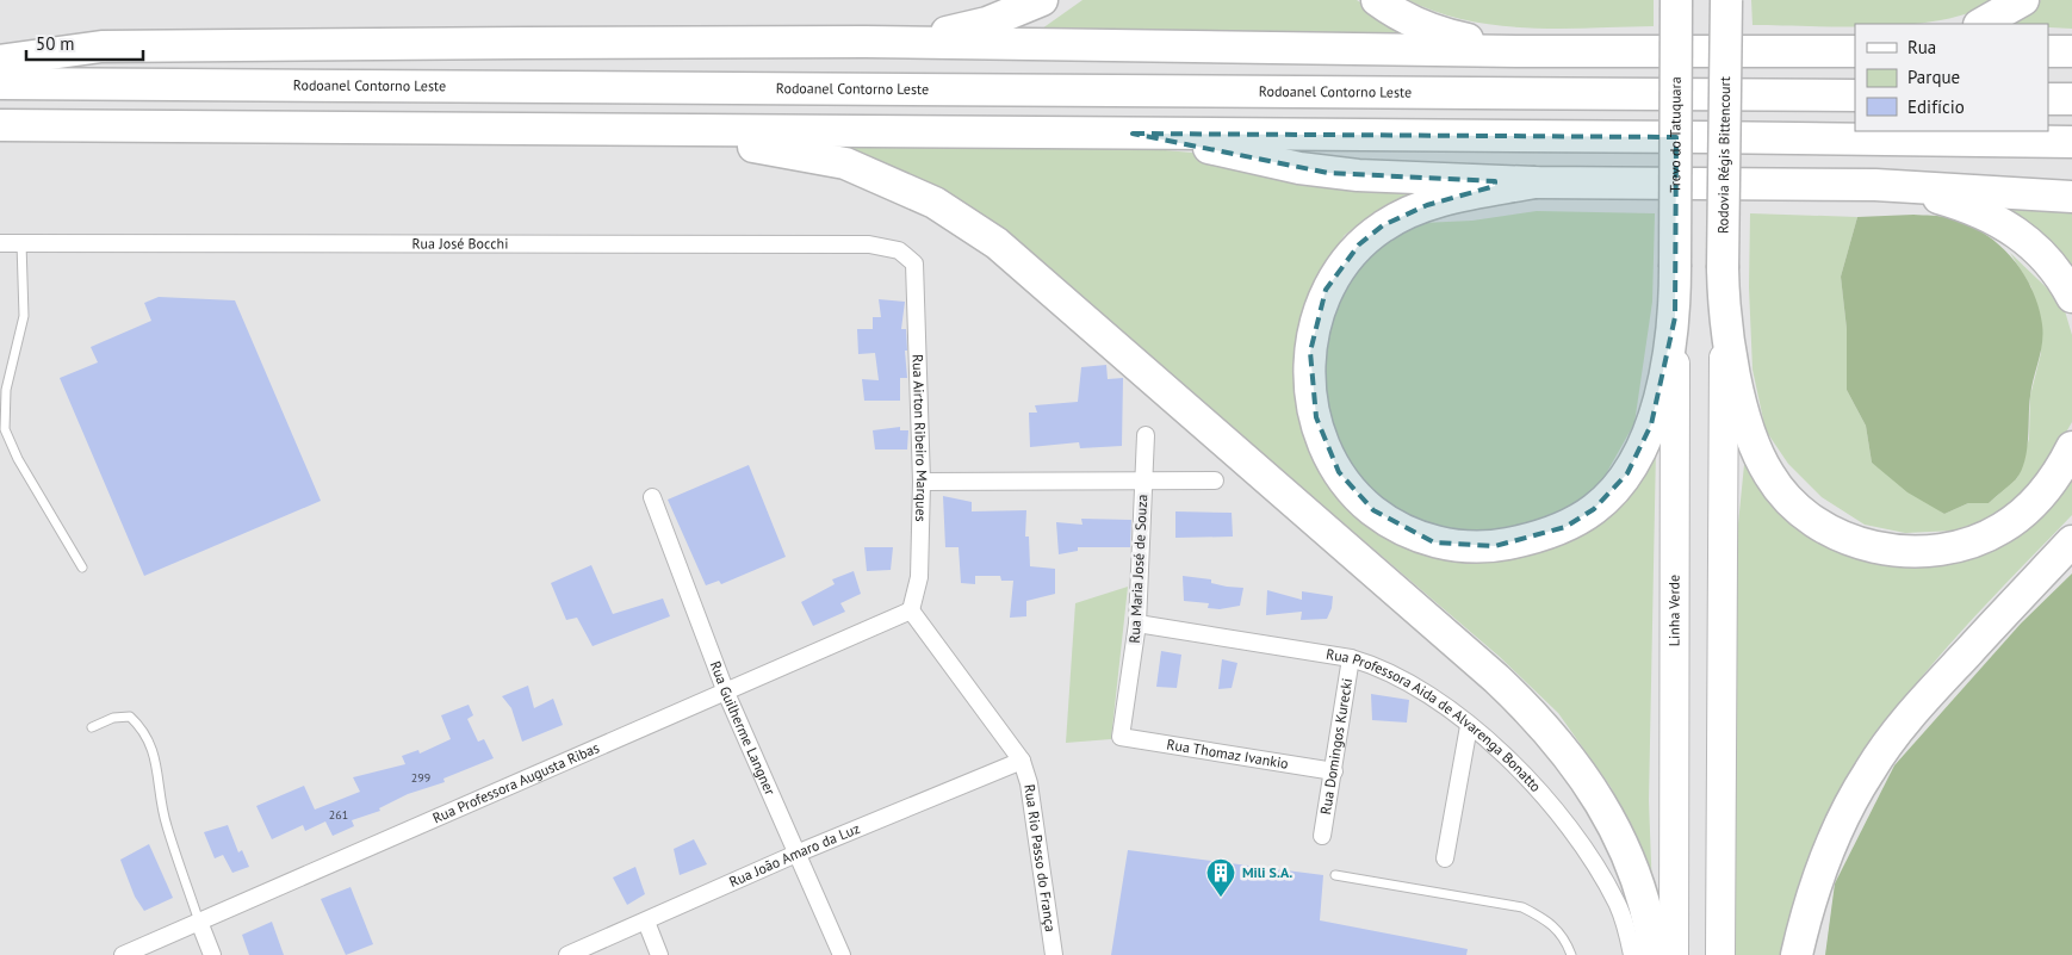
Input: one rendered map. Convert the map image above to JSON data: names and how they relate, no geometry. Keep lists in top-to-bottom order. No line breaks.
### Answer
{"streets":{"highway":["Rodoanel Contorno Leste","Trevo do Tatuquara","Rodovia Régis Bittencourt","Linha Verde"],"street":["Rua José Bocchi","Rua Airton Ribeiro Marques","Rua Maria José de Souza","Rua Professora Aida de Alvarenga Bonatto","Rua Guilherme Langner","Rua Domingos Kurecki","Rua Thomaz Ivankio","Rua Professora Augusta Ribas","Rua João Amaro da Luz","Rua Rio Passo do França"]},"crossings":[["Trevo do Tatuquara","Linha Verde"],["Rua José Bocchi","Rua Airton Ribeiro Marques"],["Rua Airton Ribeiro Marques","Rua Professora Augusta Ribas"],["Rua Airton Ribeiro Marques","Rua Rio Passo do França"],["Rua Maria José de Souza","Rua Professora Aida de Alvarenga Bonatto"],["Rua Maria José de Souza","Rua Thomaz Ivankio"],["Rua Professora Aida de Alvarenga Bonatto","Rua Domingos Kurecki"],["Rua Guilherme Langner","Rua Professora Augusta Ribas"],["Rua Guilherme Langner","Rua João Amaro da Luz"],["Rua Domingos Kurecki","Rua Thomaz Ivankio"],["Rua Professora Augusta Ribas","Rua Rio Passo do França"],["Rua João Amaro da Luz","Rua Rio Passo do França"]],"places":{"building":["Mili S.A."]},"house_numbers":["299","261"],"legend":["Rua","Parque","Edifício"],"scale_bar":"50 m"}
